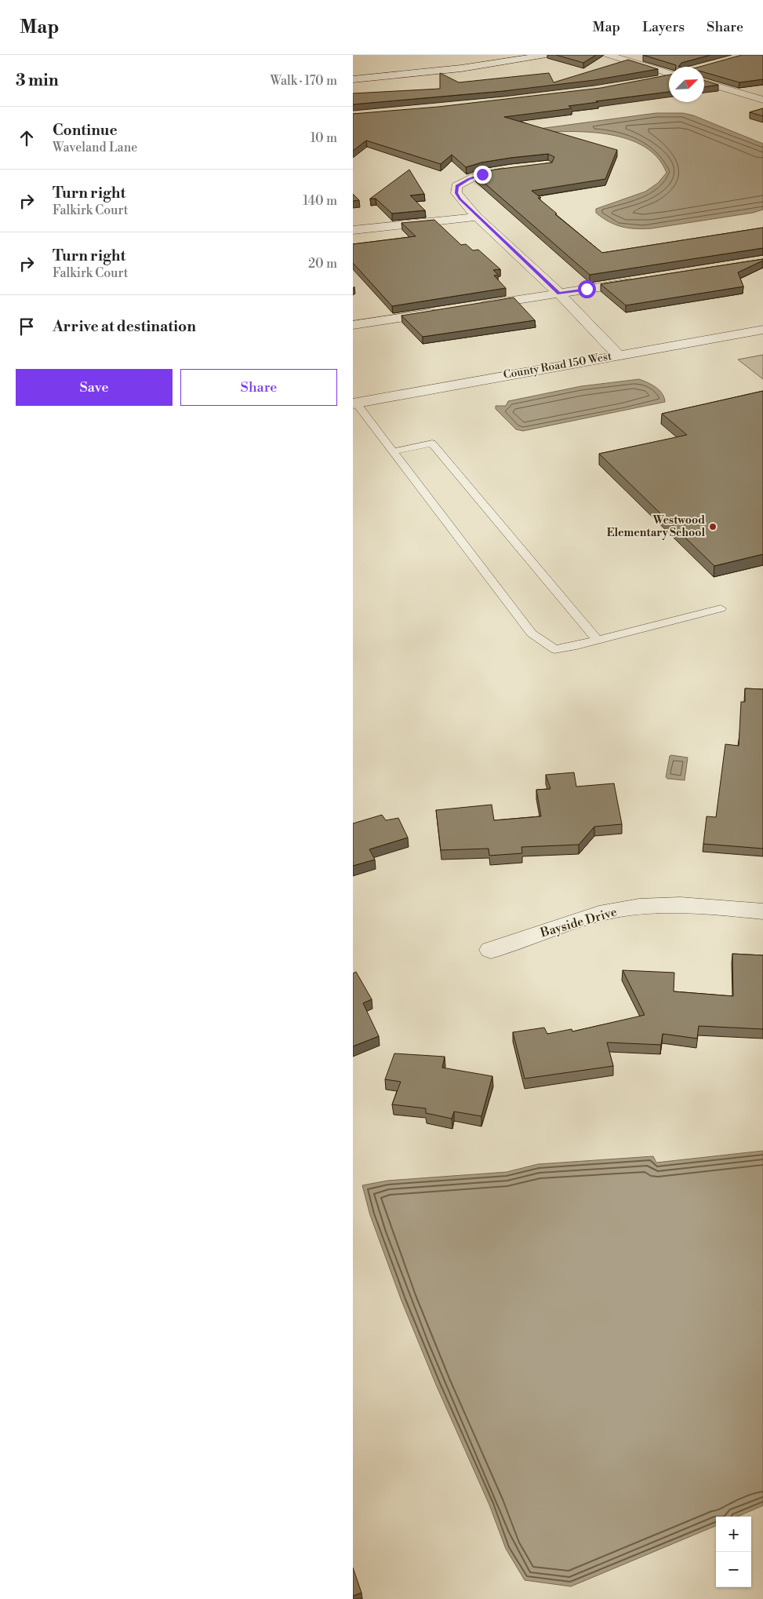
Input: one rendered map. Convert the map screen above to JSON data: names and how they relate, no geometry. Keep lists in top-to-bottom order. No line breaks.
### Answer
{"streets":{"street":["County Road 150 West","Bayside Drive"]},"places":["Westwood Elementary School"],"north":"top right","page":{"header":"Map","nav":["Map","Layers","Share"],"heading":["3 min","Walk · 170 m"],"list":[["Continue","Waveland Lane","10 m"],["Turn right","Falkirk Court","140 m"],["Turn right","Falkirk Court","20 m"],"Arrive at destination"],"buttons":["Save","Share"],"map_buttons":["+","−"]}}
